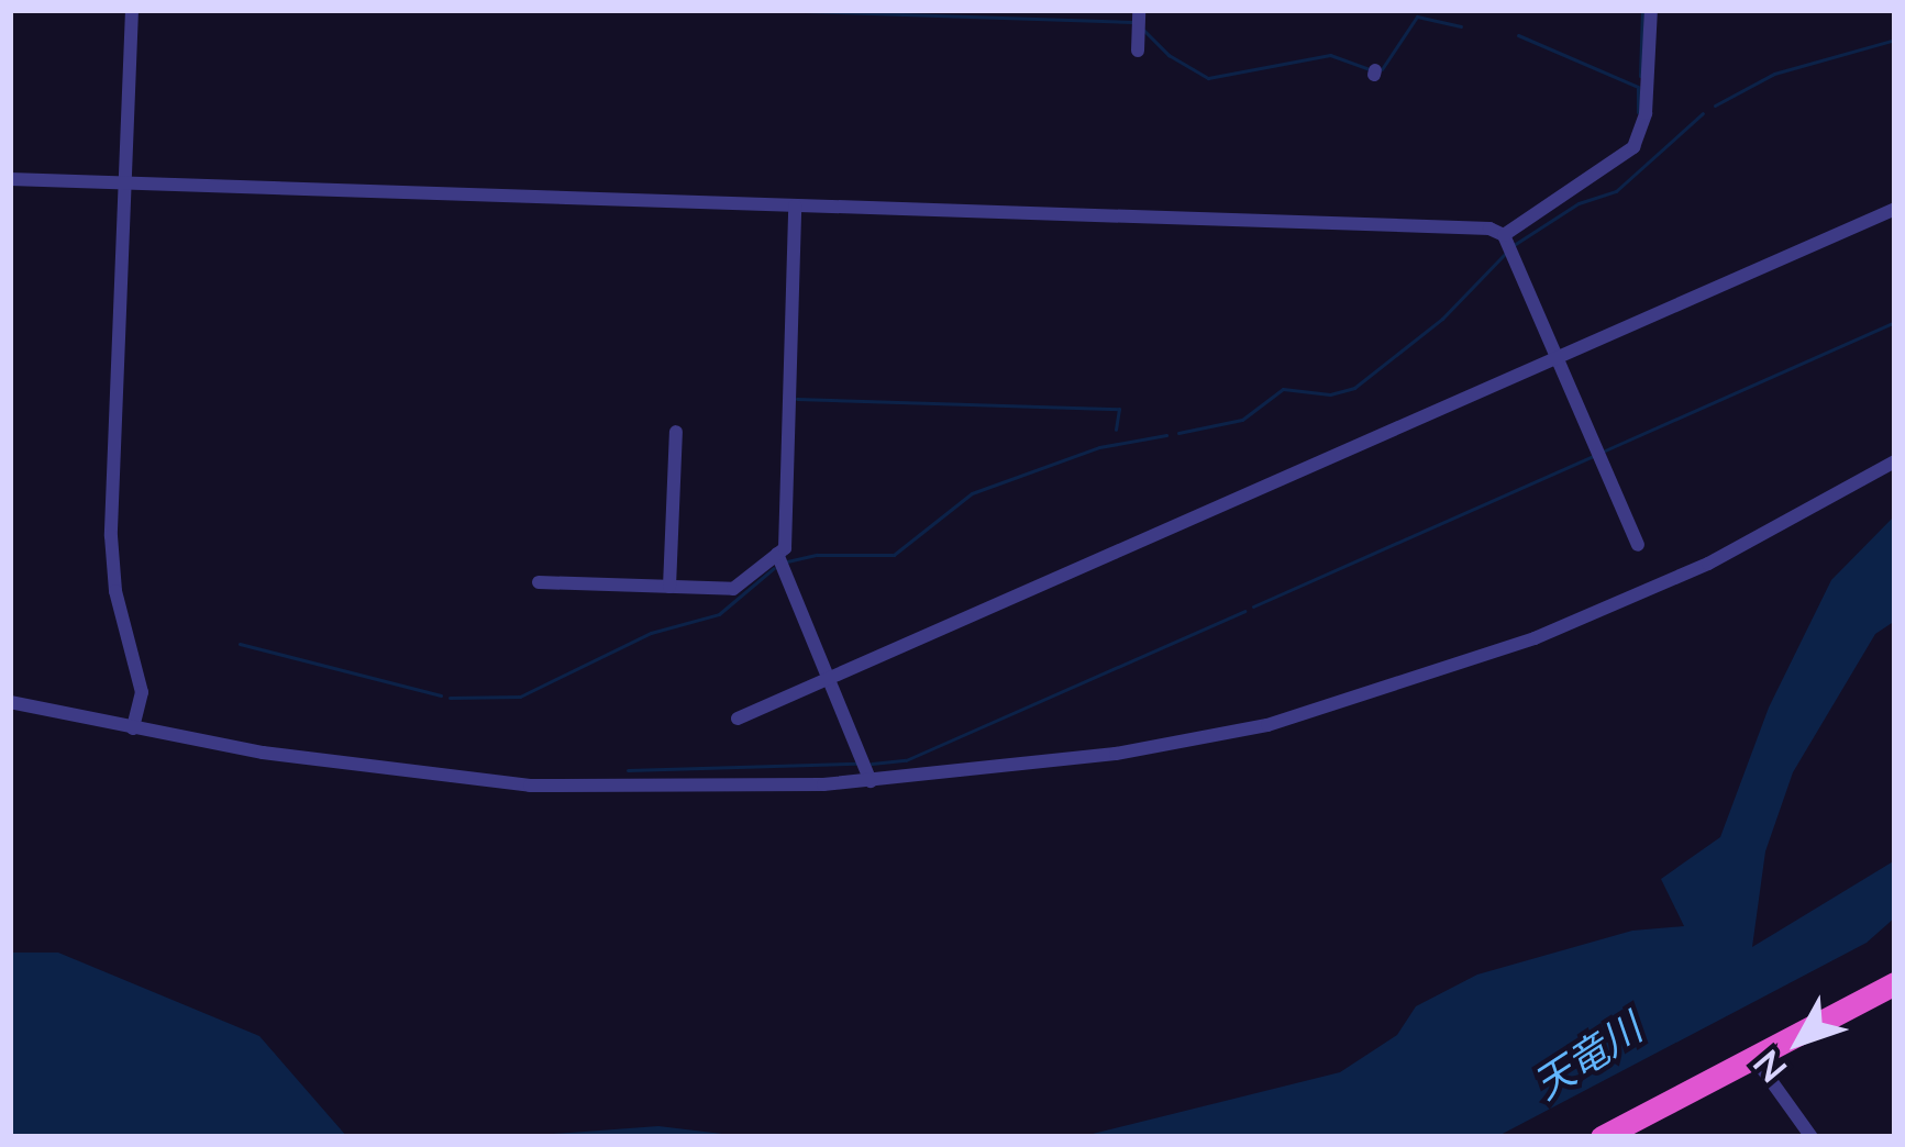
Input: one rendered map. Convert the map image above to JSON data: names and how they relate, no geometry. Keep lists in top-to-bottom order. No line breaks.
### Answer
{"water":["天竜川"],"north":"bottom left"}
